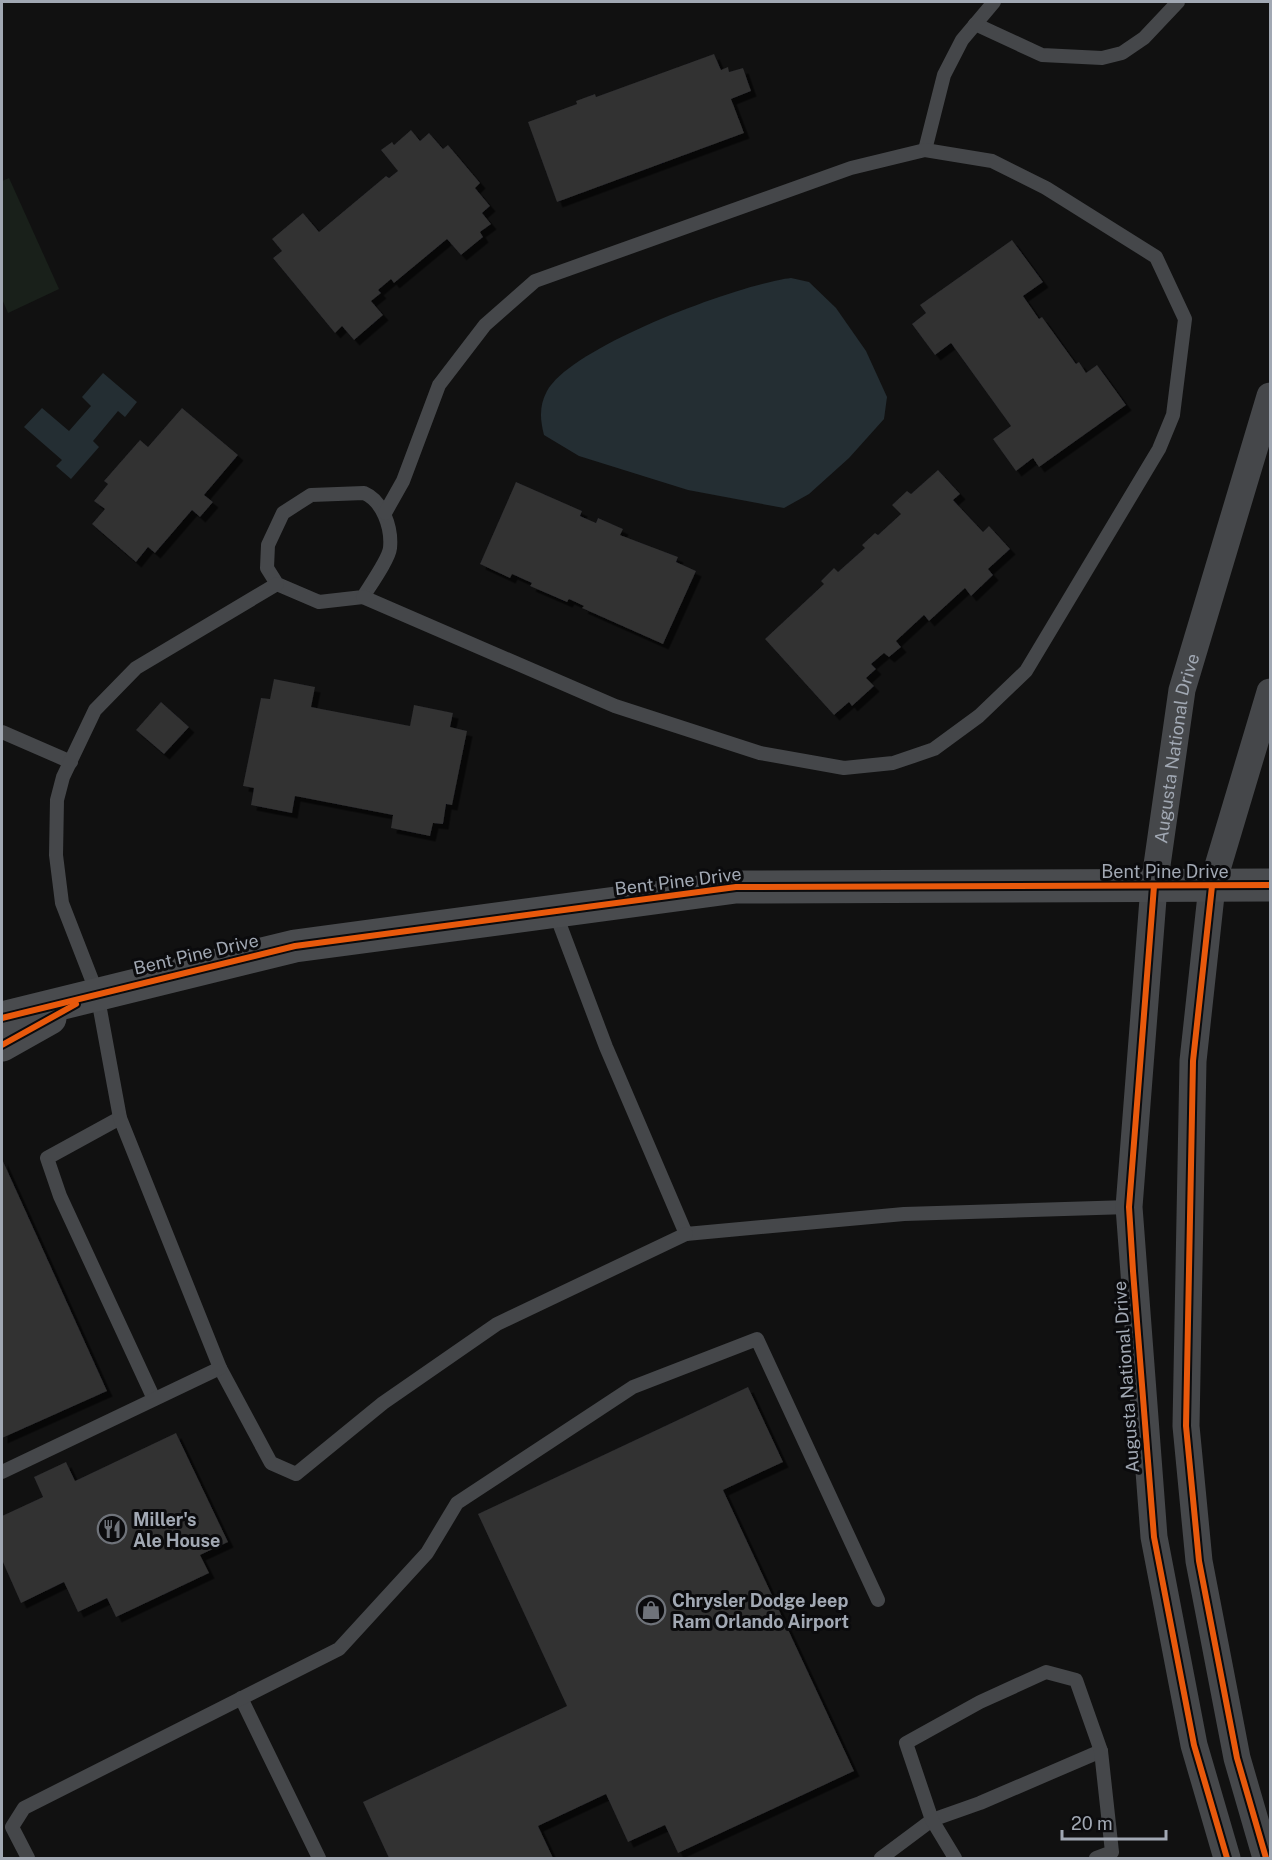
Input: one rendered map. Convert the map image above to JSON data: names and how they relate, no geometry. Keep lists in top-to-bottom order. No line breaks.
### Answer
{"streets":{"street":["Augusta National Drive","Bent Pine Drive"]},"crossings":[["Augusta National Drive","Bent Pine Drive"]],"places":{"restaurant":["Miller's Ale House"],"shop":["Chrysler Dodge Jeep Ram Orlando Airport"]},"scale_bar":"20 m"}
